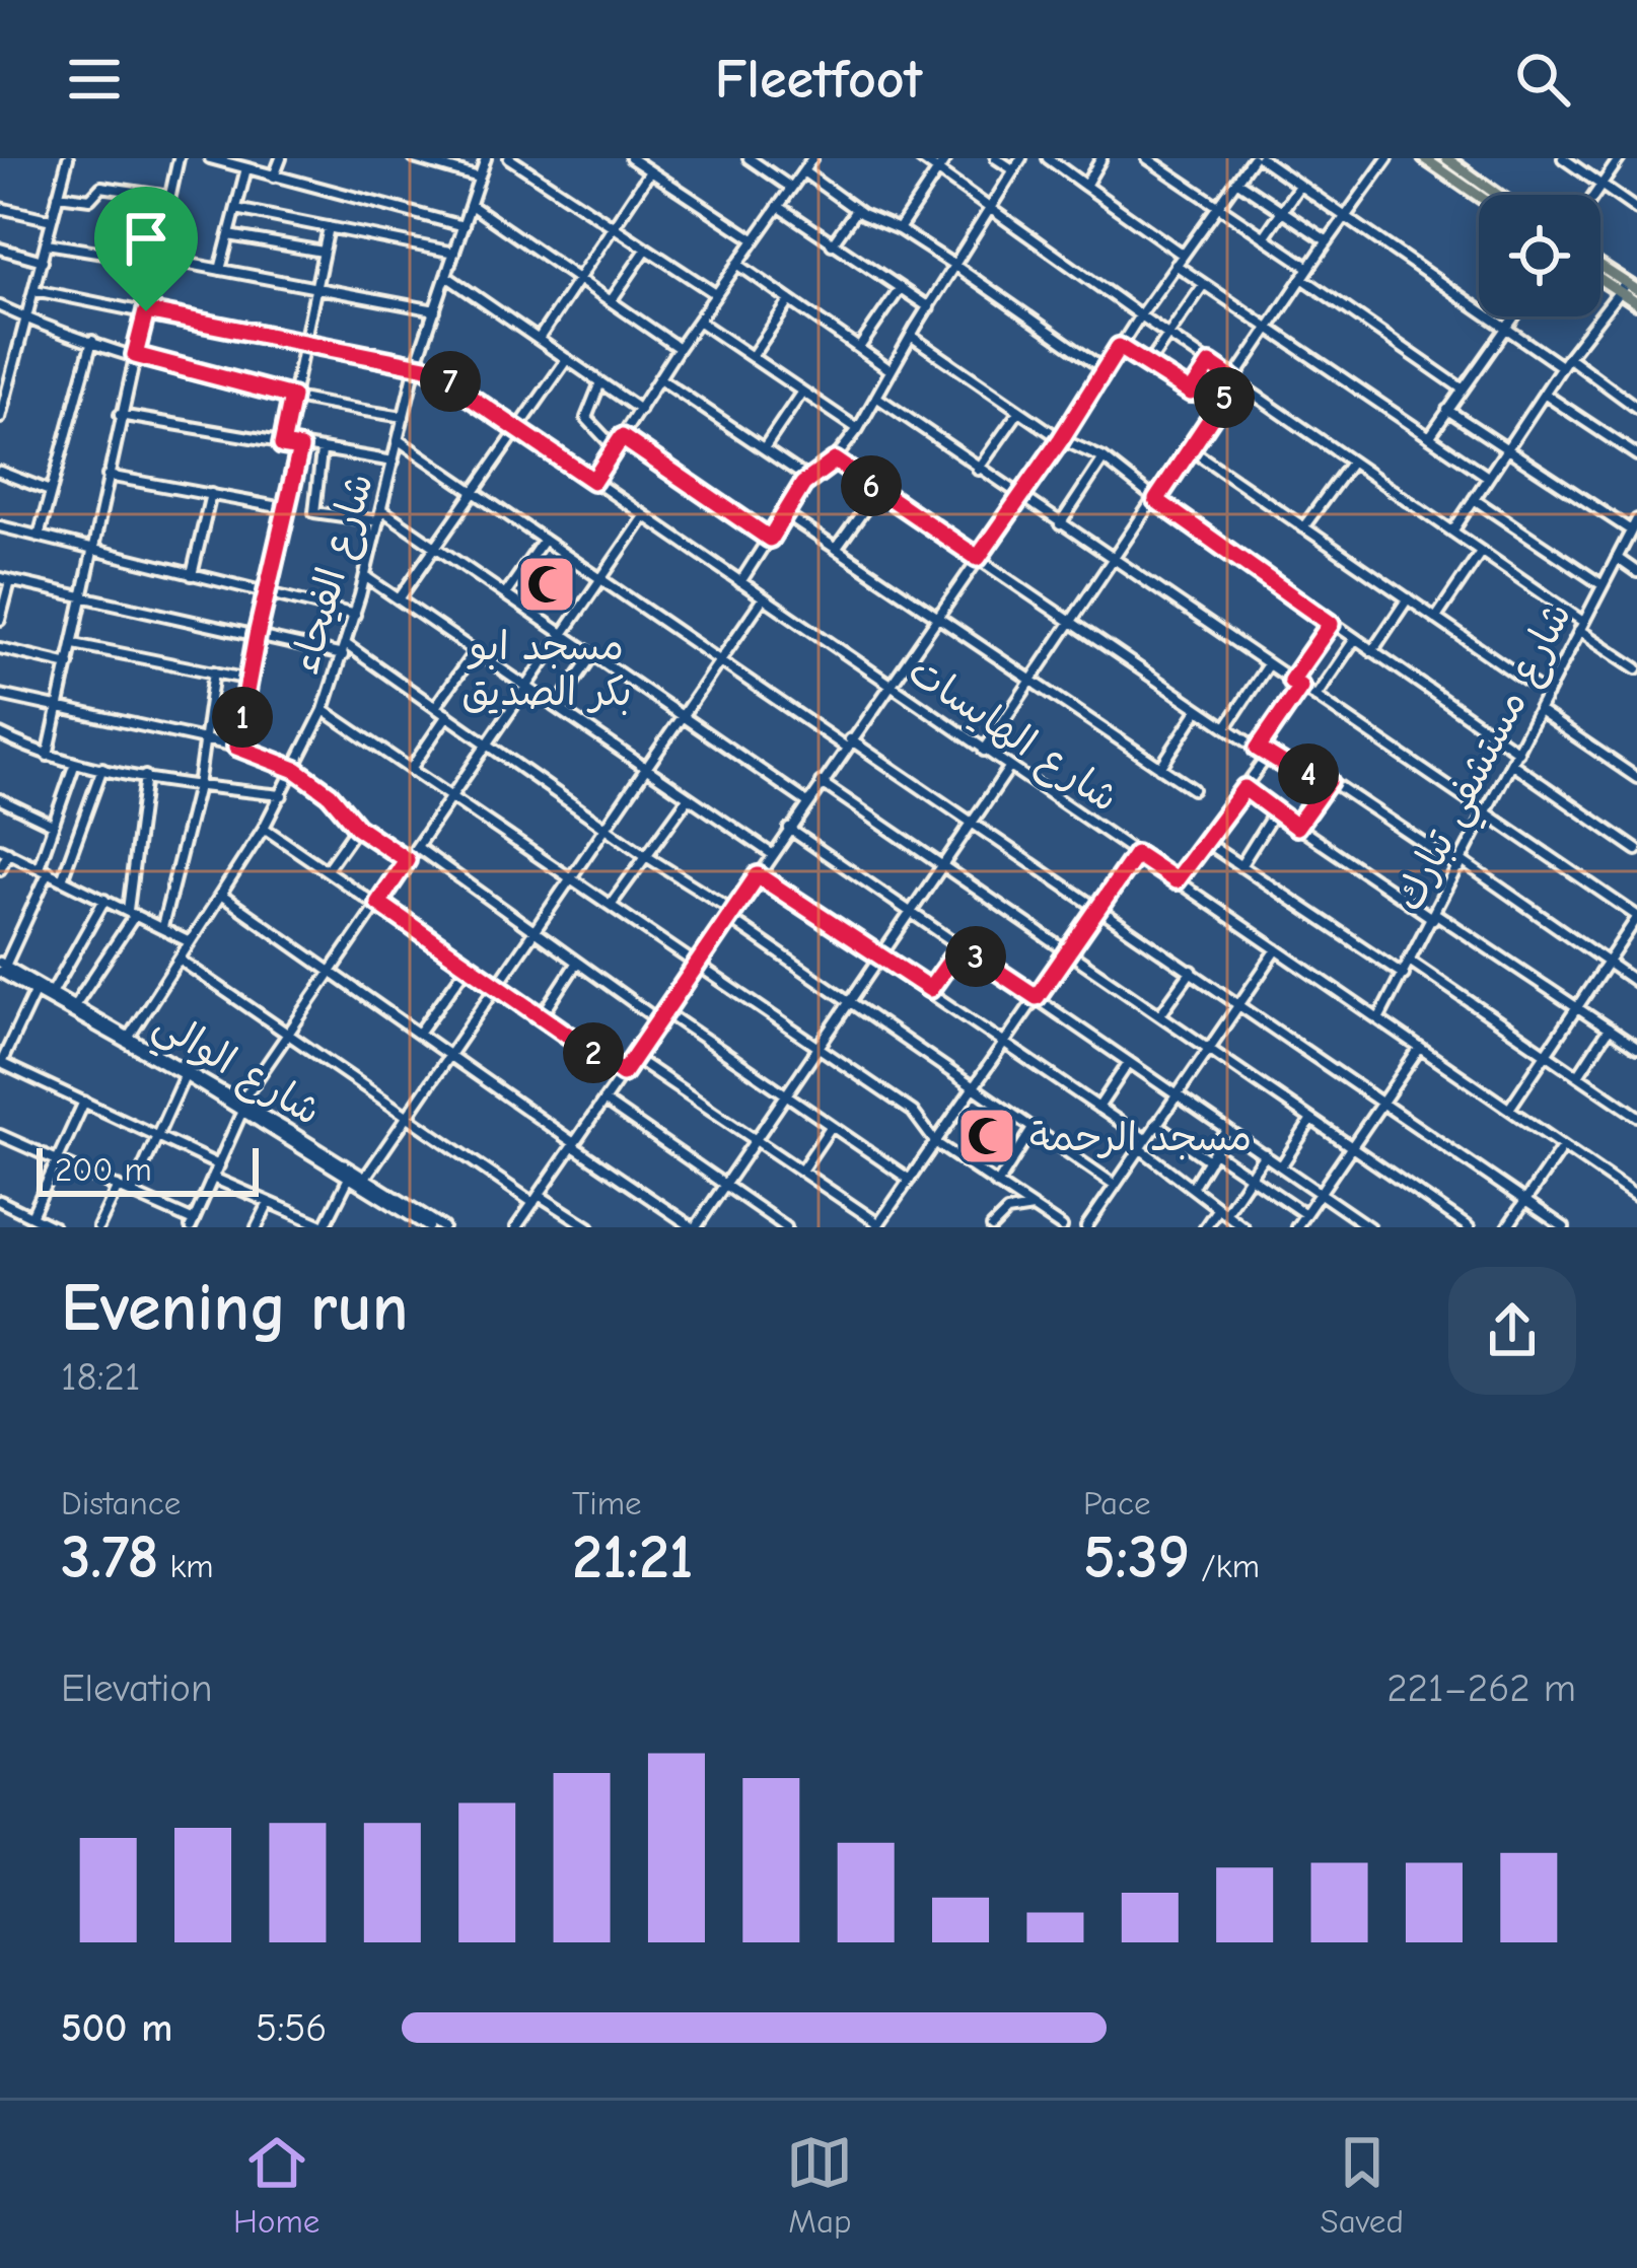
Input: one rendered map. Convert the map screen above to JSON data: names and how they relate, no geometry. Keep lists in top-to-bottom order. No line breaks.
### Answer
{"streets":{"street":["شارع الفيحاء","شارع الهايسات","شارع مستشفي تبارك","شارع الوالي"]},"crossings":[["شارع الفيحاء","شارع الهايسات"],["شارع الفيحاء","شارع الوالي"],["شارع الهايسات","شارع مستشفي تبارك"]],"places":{"mosque":["مسجد ابو بكر الصديق","مسجد الرحمة"]},"scale_bar":"200 m","page":{"header":"Fleetfoot","pins":["7","5","6","1","4","3","2"],"scale":"200 m","heading":["Evening run","18:21"],"stats":[["Distance","3.78 km"],["Time","21:21"],["Pace","5:39 /km"]],"chart":["Elevation","221–262 m"],"list":[{"name":"500 m","note":"5:56"}],"tabs":["Home","Map","Saved"]}}
